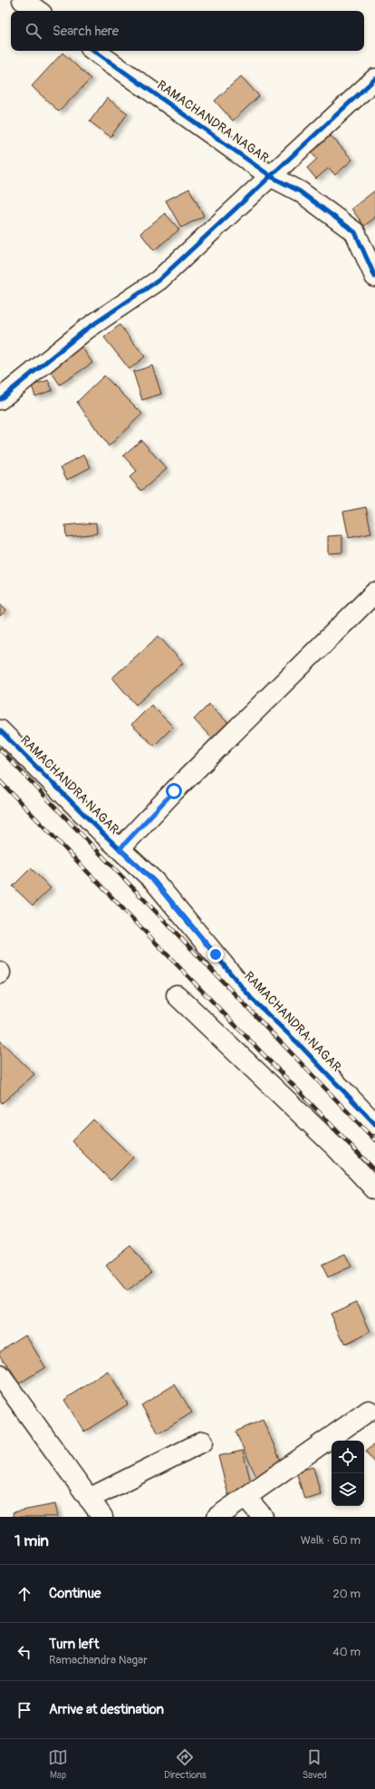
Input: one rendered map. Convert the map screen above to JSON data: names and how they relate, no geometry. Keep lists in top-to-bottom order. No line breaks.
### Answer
{"streets":{"street":["RAMACHANDRA NAGAR"]},"page":{"search":"Search here","heading":["1 min","Walk · 60 m"],"list":[["Continue","20 m"],["Turn left","Ramachandra Nagar","40 m"],"Arrive at destination"],"nav":["Map","Directions","Saved"]}}
